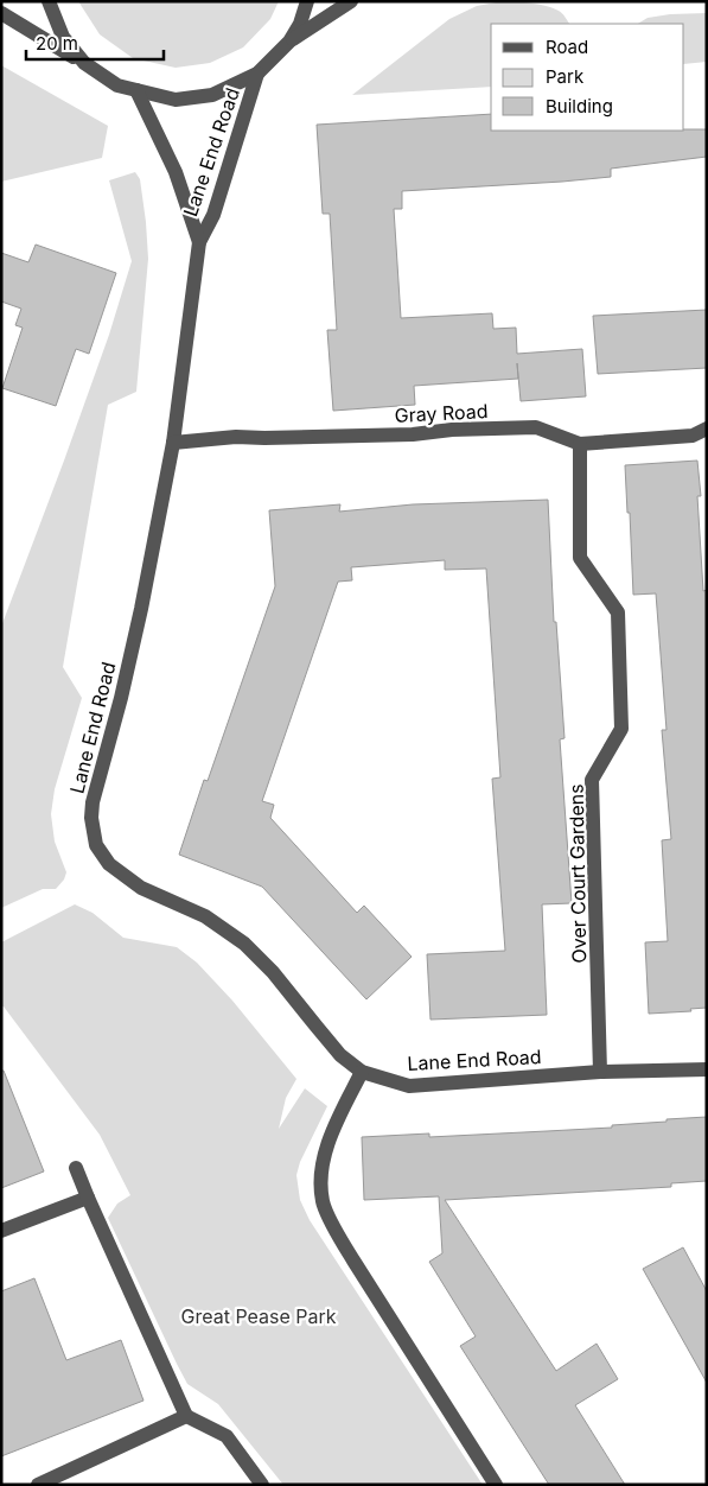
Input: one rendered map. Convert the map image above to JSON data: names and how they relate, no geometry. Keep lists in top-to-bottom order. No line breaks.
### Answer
{"streets":{"street":["Lane End Road","Gray Road","Over Court Gardens"]},"crossings":[["Lane End Road","Gray Road"],["Lane End Road","Over Court Gardens"],["Gray Road","Over Court Gardens"]],"parks":["Great Pease Park"],"legend":["Road","Park","Building"],"scale_bar":"20 m"}
